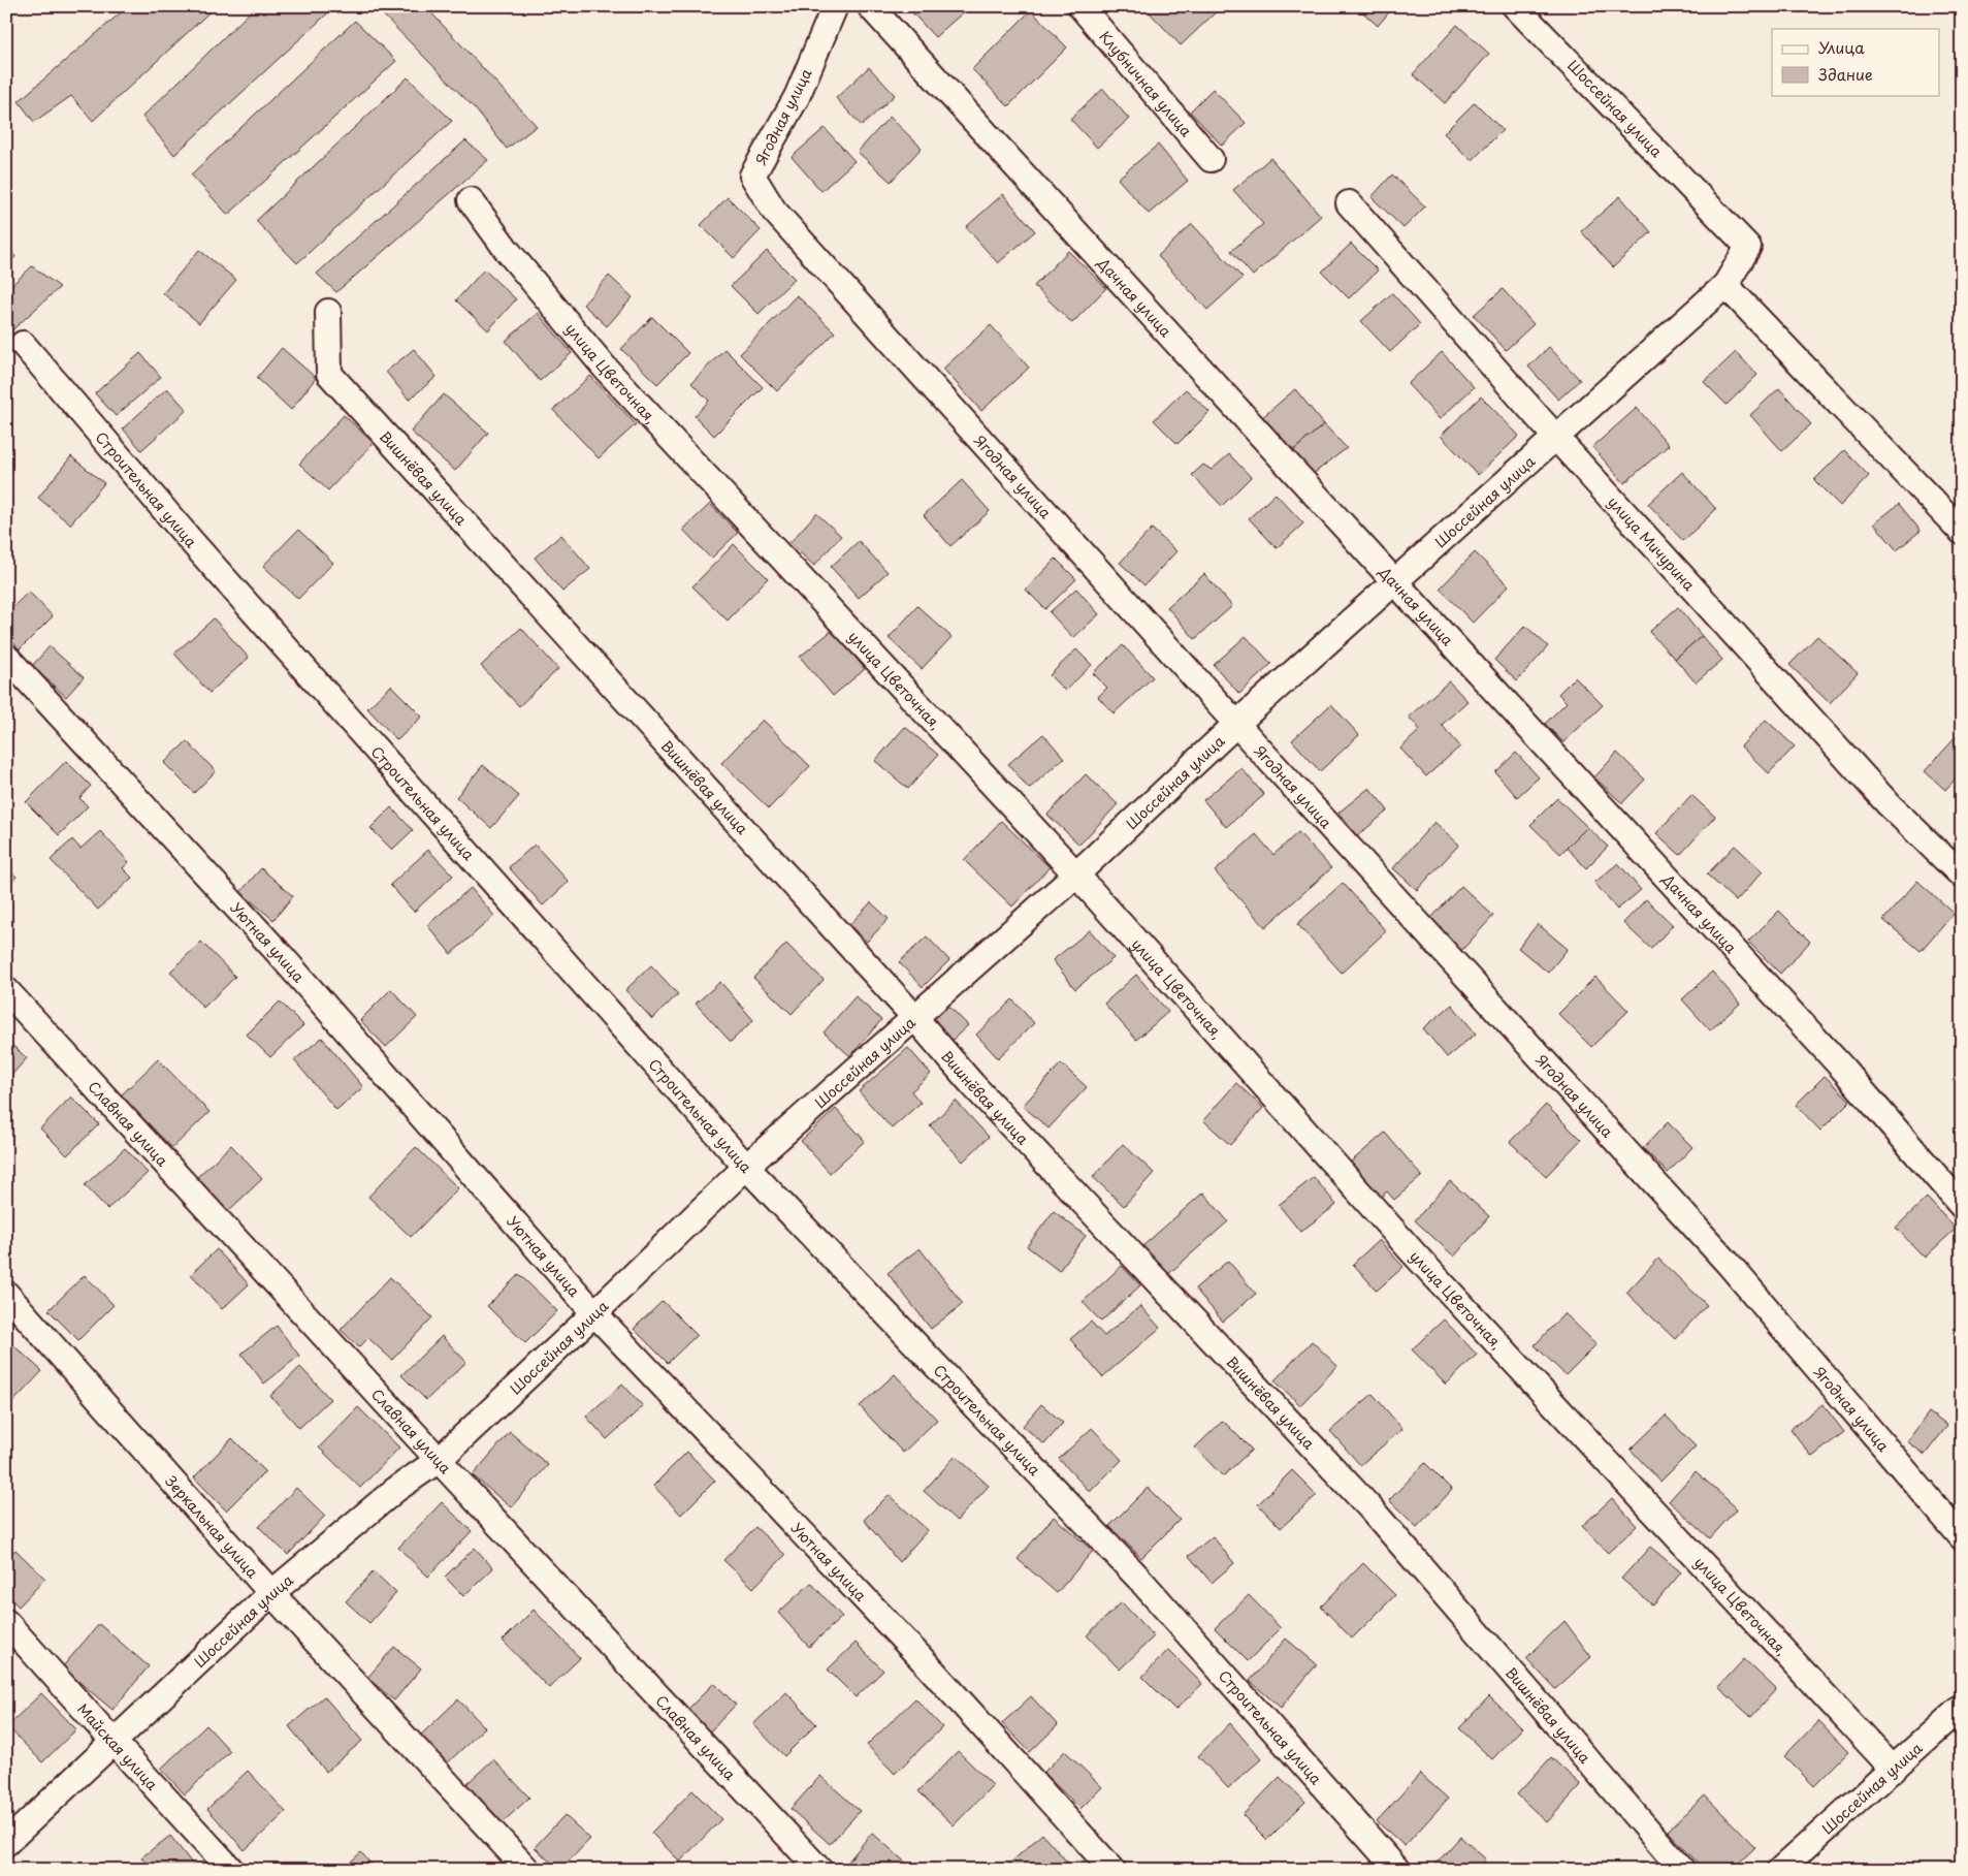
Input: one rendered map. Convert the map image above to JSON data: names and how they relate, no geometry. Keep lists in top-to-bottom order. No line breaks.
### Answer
{"streets":{"street":["Клубничная улица","Шоссейная улица","Ягодная улица","Дачная улица","улица Цветочная,","Вишнёвая улица","Строительная улица","улица Мичурина","Уютная улица","Славная улица","Зеркальная улица","Майская улица"]},"crossings":[["Шоссейная улица","Ягодная улица"],["Шоссейная улица","Дачная улица"],["Шоссейная улица","улица Цветочная,"],["Шоссейная улица","Вишнёвая улица"],["Шоссейная улица","Строительная улица"],["Шоссейная улица","улица Мичурина"],["Шоссейная улица","Уютная улица"],["Шоссейная улица","Славная улица"],["Шоссейная улица","Зеркальная улица"],["Шоссейная улица","Майская улица"]],"legend":["Улица","Здание"]}
